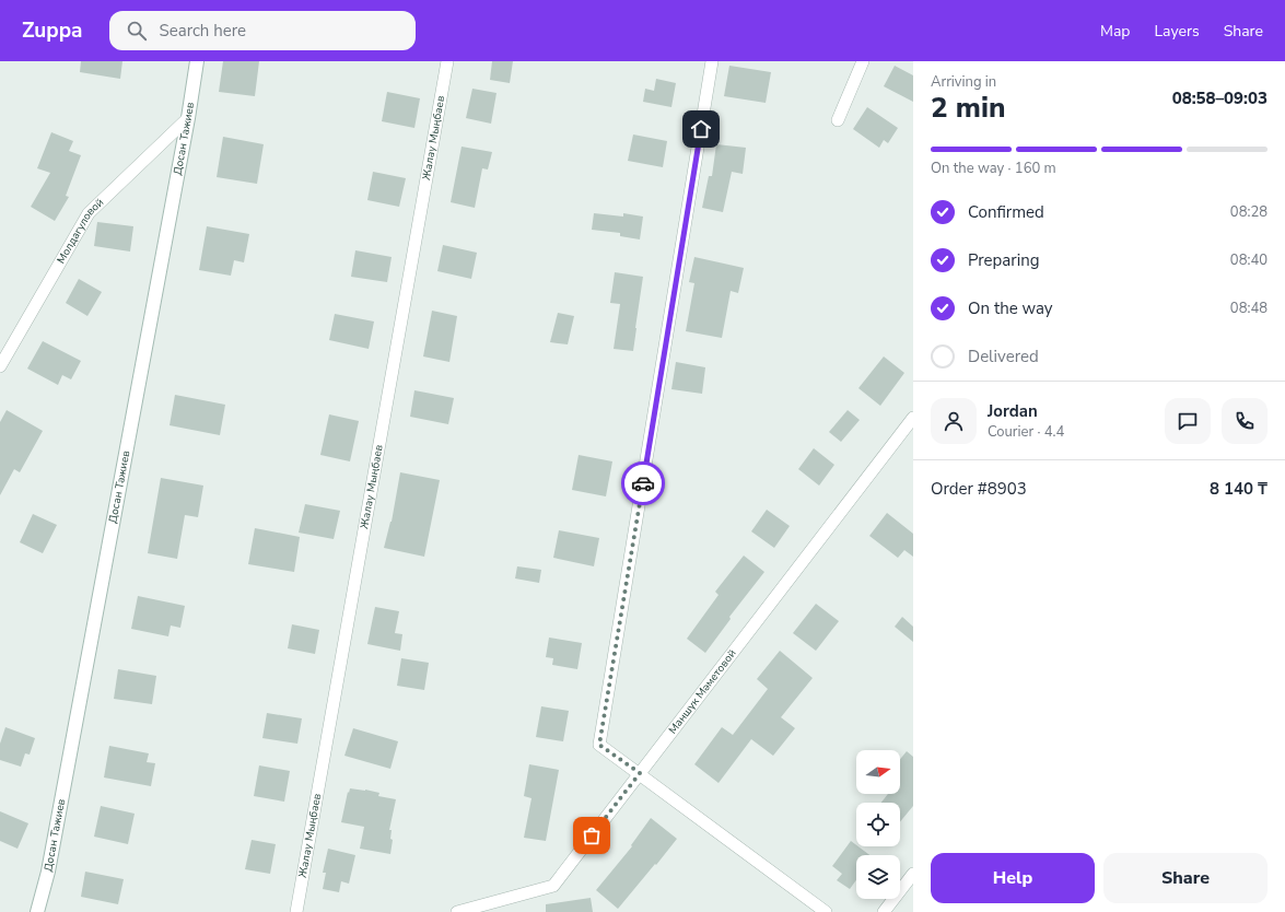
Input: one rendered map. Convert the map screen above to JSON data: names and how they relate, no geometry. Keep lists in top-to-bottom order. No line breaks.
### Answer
{"streets":{"street":["Жалау Мыңбаев","Досан Тажиев","Молдагуловой","Маншүк Мәметовой"]},"crossings":[["Досан Тажиев","Молдагуловой"]],"north":"right","page":{"header":"Zuppa","search":"Search here","nav":["Map","Layers","Share"],"heading":["2 min","Arriving in","08:58–09:03"],"panel":["Jordan","Courier · 4.4","Order #8903","8 140 ₸"],"bar":"On the way · 160 m","list":[["Confirmed","08:28"],["Preparing","08:40"],["On the way","08:48"],"Delivered"],"buttons":["Help","Share"]}}
